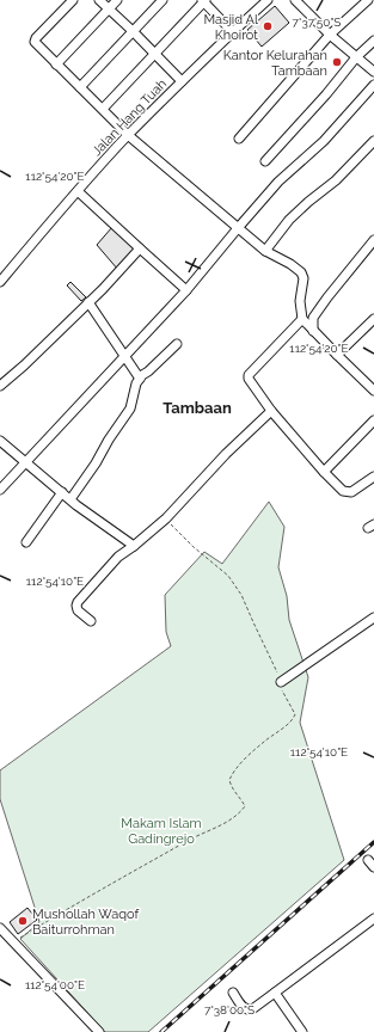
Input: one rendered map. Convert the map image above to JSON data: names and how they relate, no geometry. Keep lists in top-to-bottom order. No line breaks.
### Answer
{"streets":{"street":["Jalan Hang Tuah"]},"districts":["Tambaan"],"parks":["Makam Islam Gadingrejo"],"places":["Masjid Al Khoirot","Kantor Kelurahan Tambaan","Mushollah Waqof Baiturrohman"],"coordinates":["7°37'50\"S","112°54'20\"E","112°54'10\"E","112°54'00\"E","7°38'00\"S"]}
